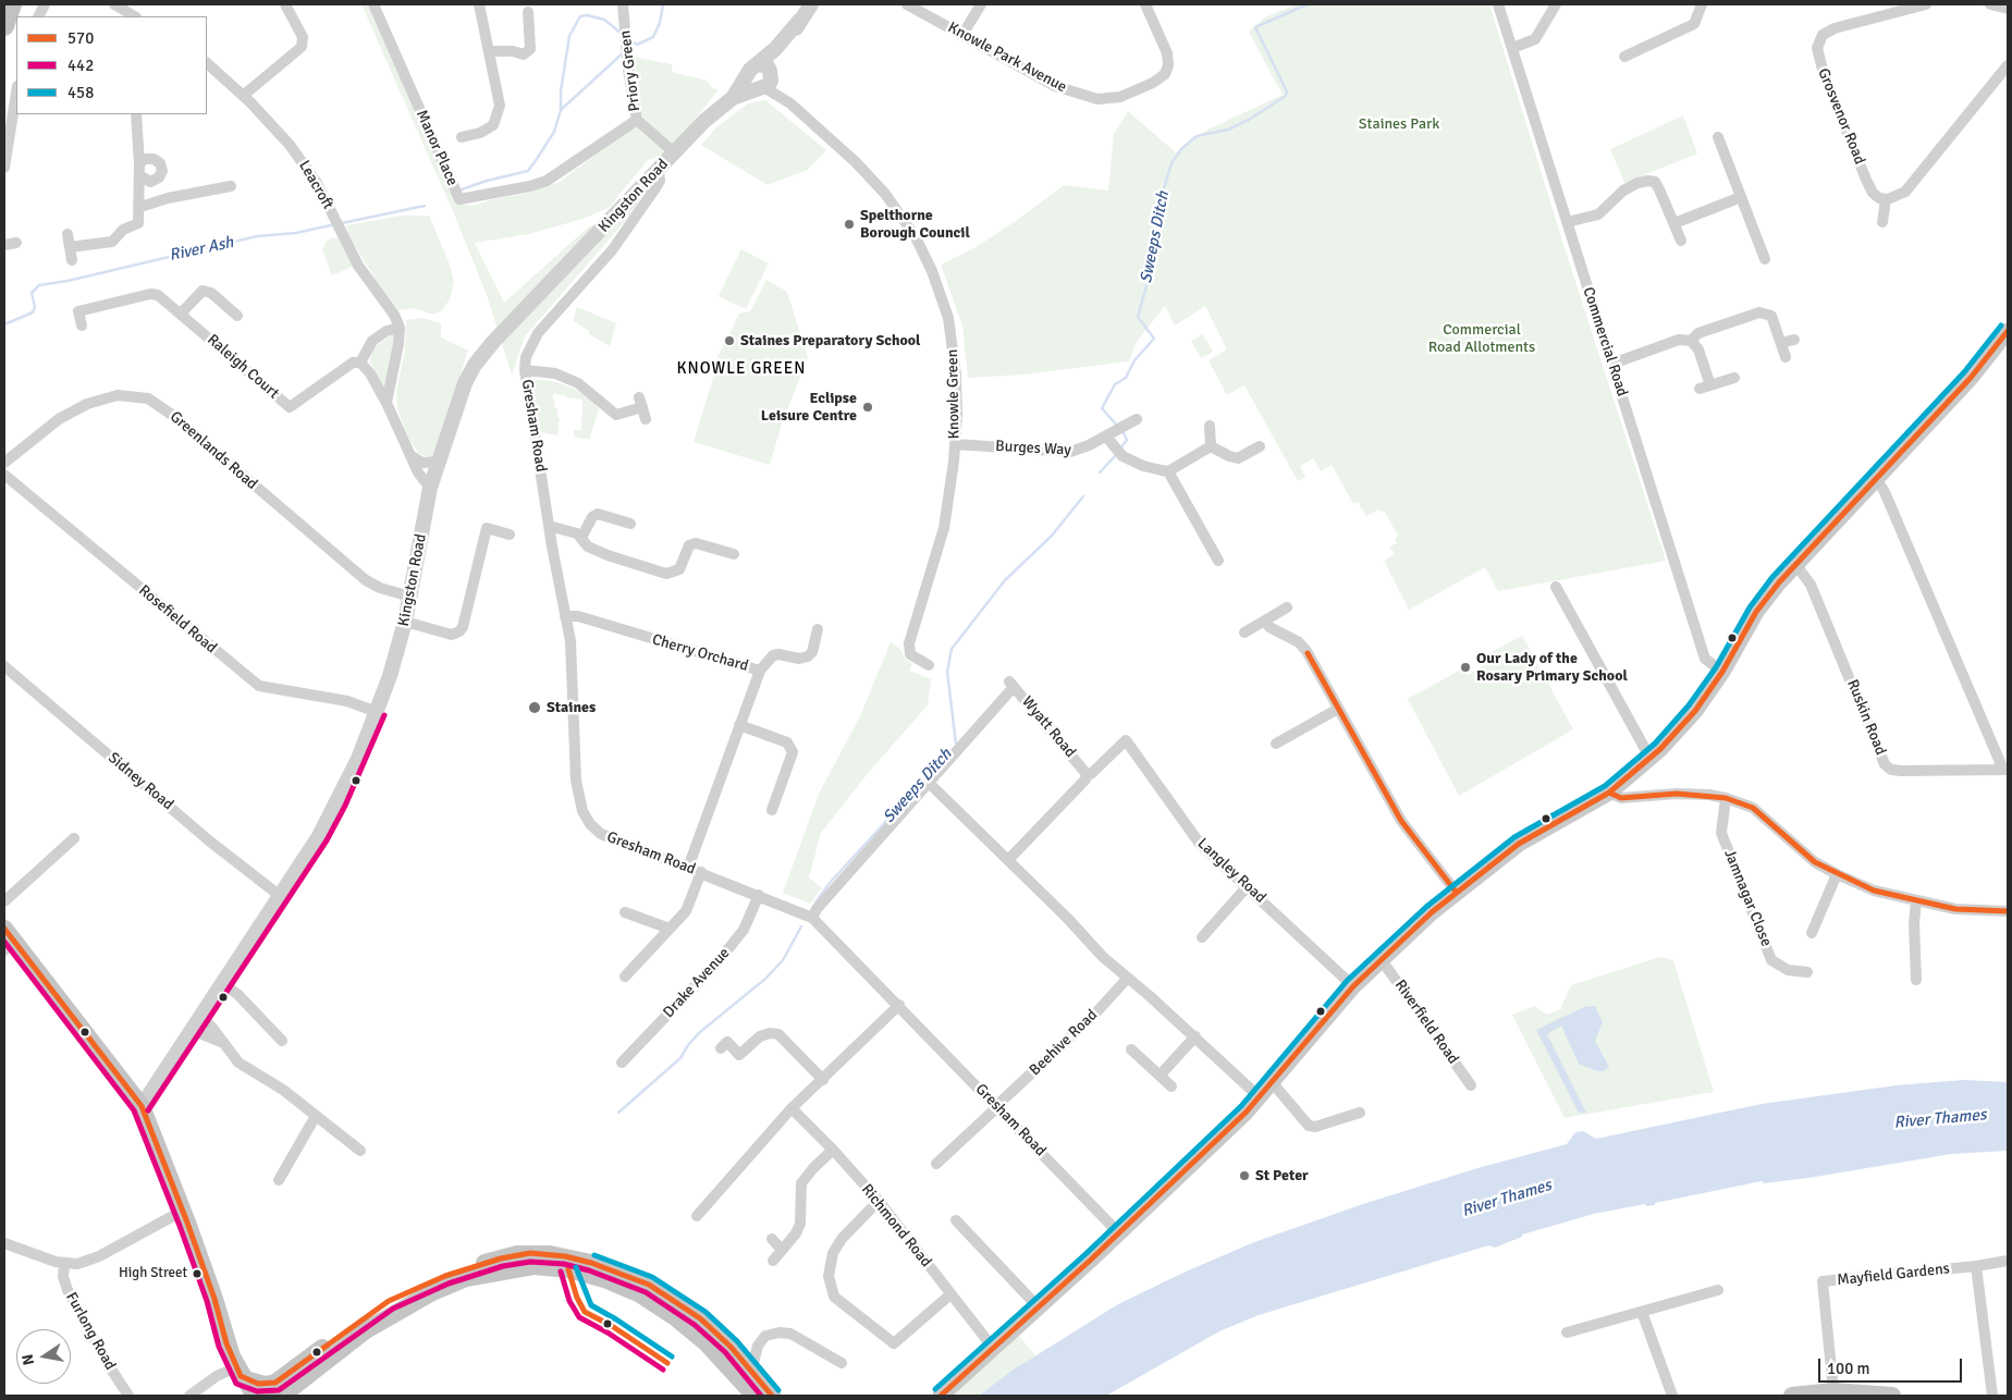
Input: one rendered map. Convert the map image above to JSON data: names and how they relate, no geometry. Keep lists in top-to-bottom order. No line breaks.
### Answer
{"streets":{"street":["Knowle Park Avenue","Priory Green","Grosvenor Road","Manor Place","Leacroft","Kingston Road","Commercial Road","Raleigh Court","Knowle Green","Gresham Road","Burges Way","Greenlands Road","Rosefield Road","Cherry Orchard","Ruskin Road","Wyatt Road","Sidney Road","Langley Road","Jamnagar Close","Drake Avenue","Riverfield Road","Beehive Road","Richmond Road","Mayfield Gardens","Furlong Road"]},"crossings":[["Priory Green","Manor Place"],["Priory Green","Kingston Road"],["Kingston Road","Knowle Green"],["Kingston Road","Gresham Road"],["Kingston Road","Greenlands Road"],["Kingston Road","Rosefield Road"],["Kingston Road","Sidney Road"],["Knowle Green","Burges Way"],["Gresham Road","Cherry Orchard"],["Gresham Road","Drake Avenue"],["Gresham Road","Beehive Road"],["Wyatt Road","Langley Road"]],"districts":["KNOWLE GREEN"],"water":["Sweeps Ditch","River Ash","River Thames"],"parks":["Staines Park","Commercial Road Allotments"],"places":["Spelthorne Borough Council","Staines Preparatory School","Eclipse Leisure Centre","Our Lady of the Rosary Primary School","Staines","St Peter","High Street"],"lines":["transit line 458","transit line 570","transit line 442"],"legend":["570","442","458"],"scale_bar":"100 m","north":"left"}
